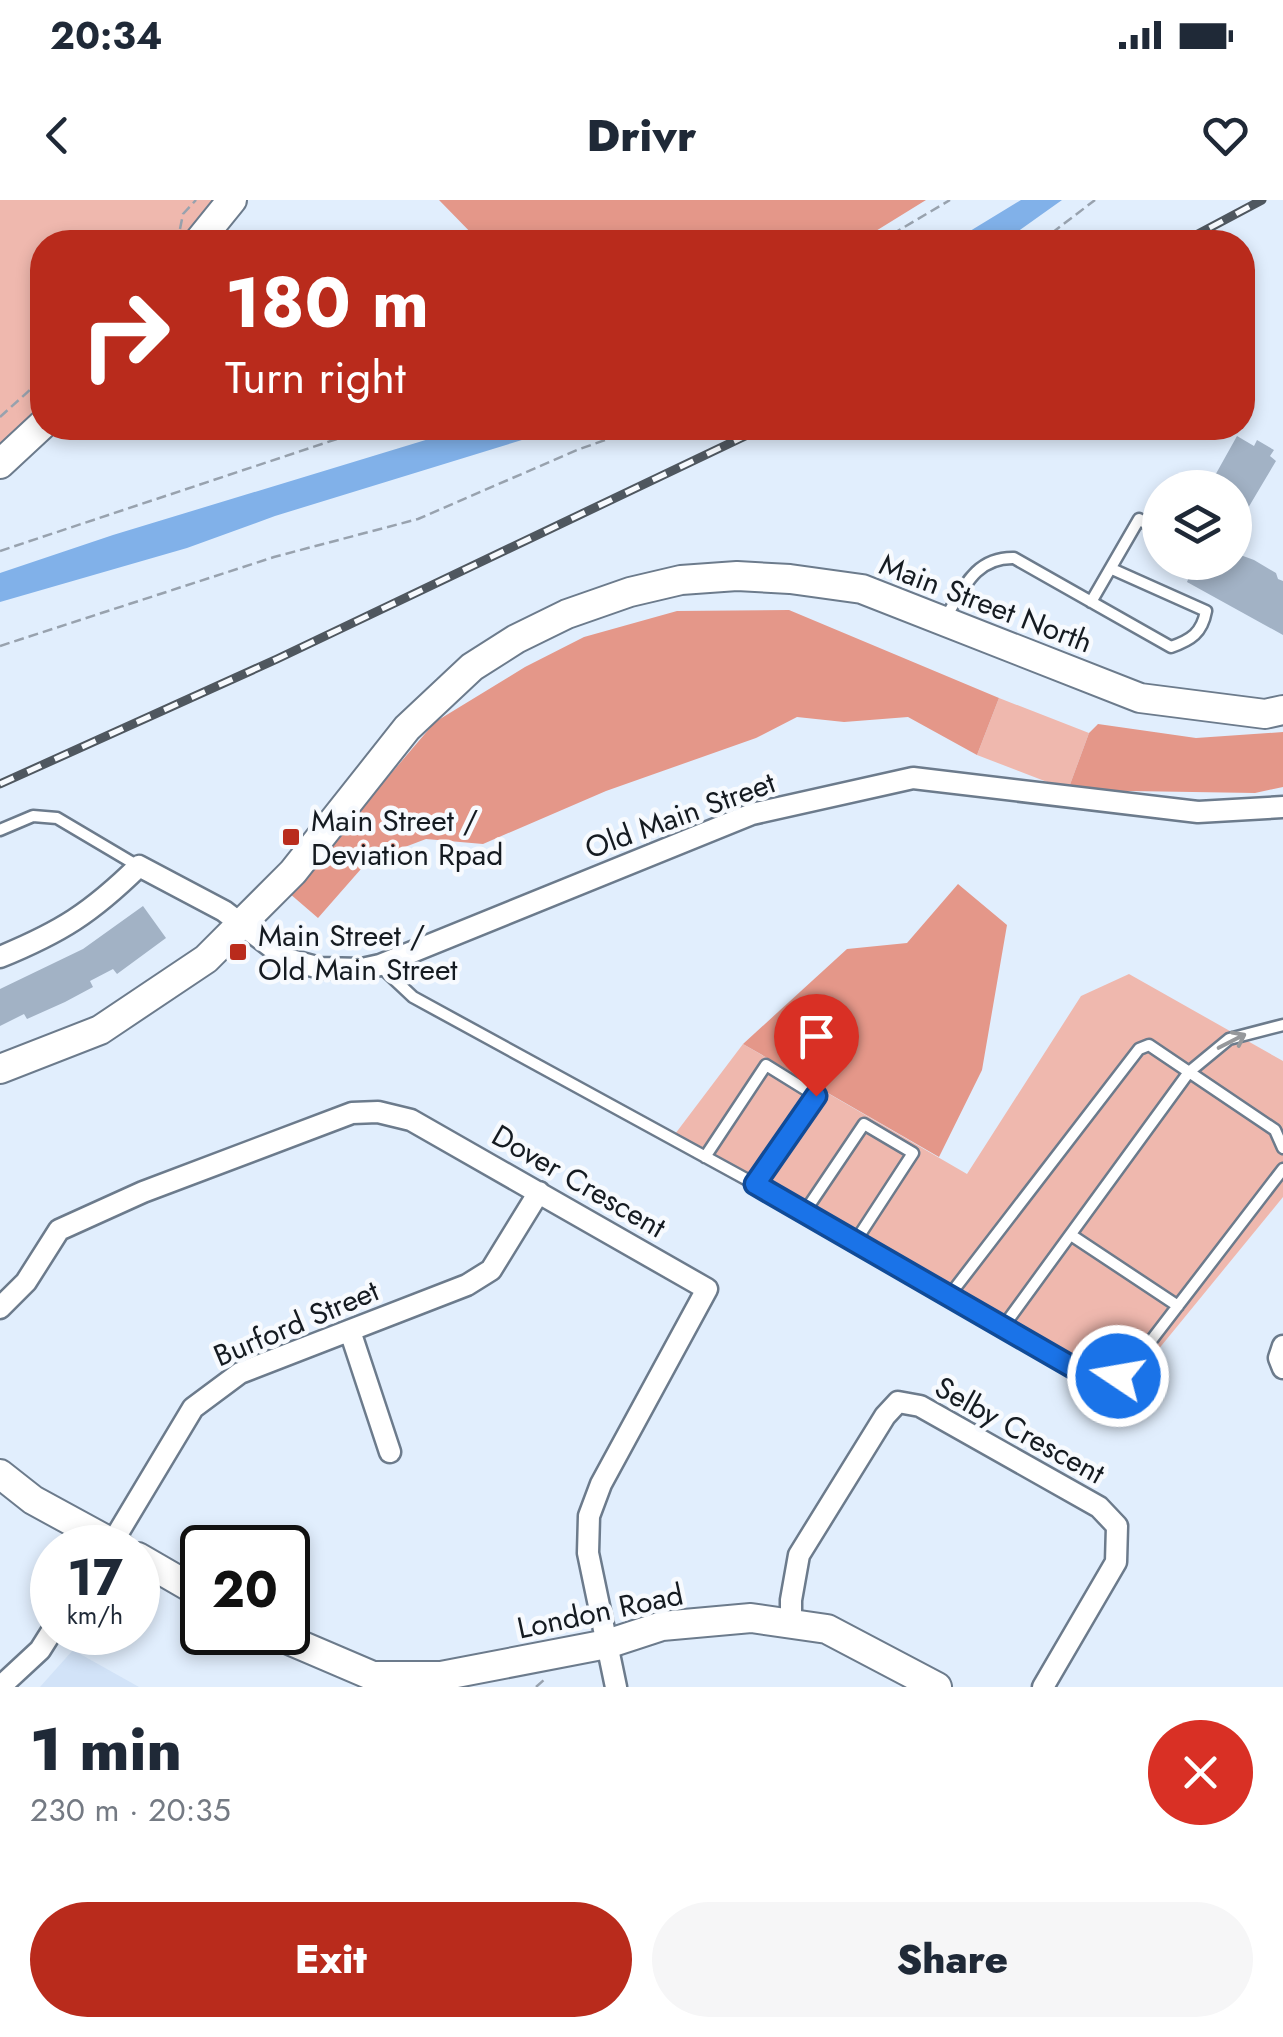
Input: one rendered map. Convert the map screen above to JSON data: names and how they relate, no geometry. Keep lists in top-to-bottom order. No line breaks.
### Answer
{"streets":{"main road":["Main Street North","London Road"],"street":["Old Main Street","Dover Crescent","Burford Street","Selby Crescent"]},"crossings":[["Main Street North","Old Main Street"],["Dover Crescent","Burford Street"],["Dover Crescent","London Road"],["Selby Crescent","London Road"]],"places":{"transit":["Main Street / Deviation Rpad","Main Street / Old Main Street"]},"page":{"status":"20:34","header":"Drivr","turn":["180 m","Turn right"],"speed":"17 km/h","limit":"20","heading":["1 min","230 m · 20:35"],"buttons":["Exit","Share"]}}
